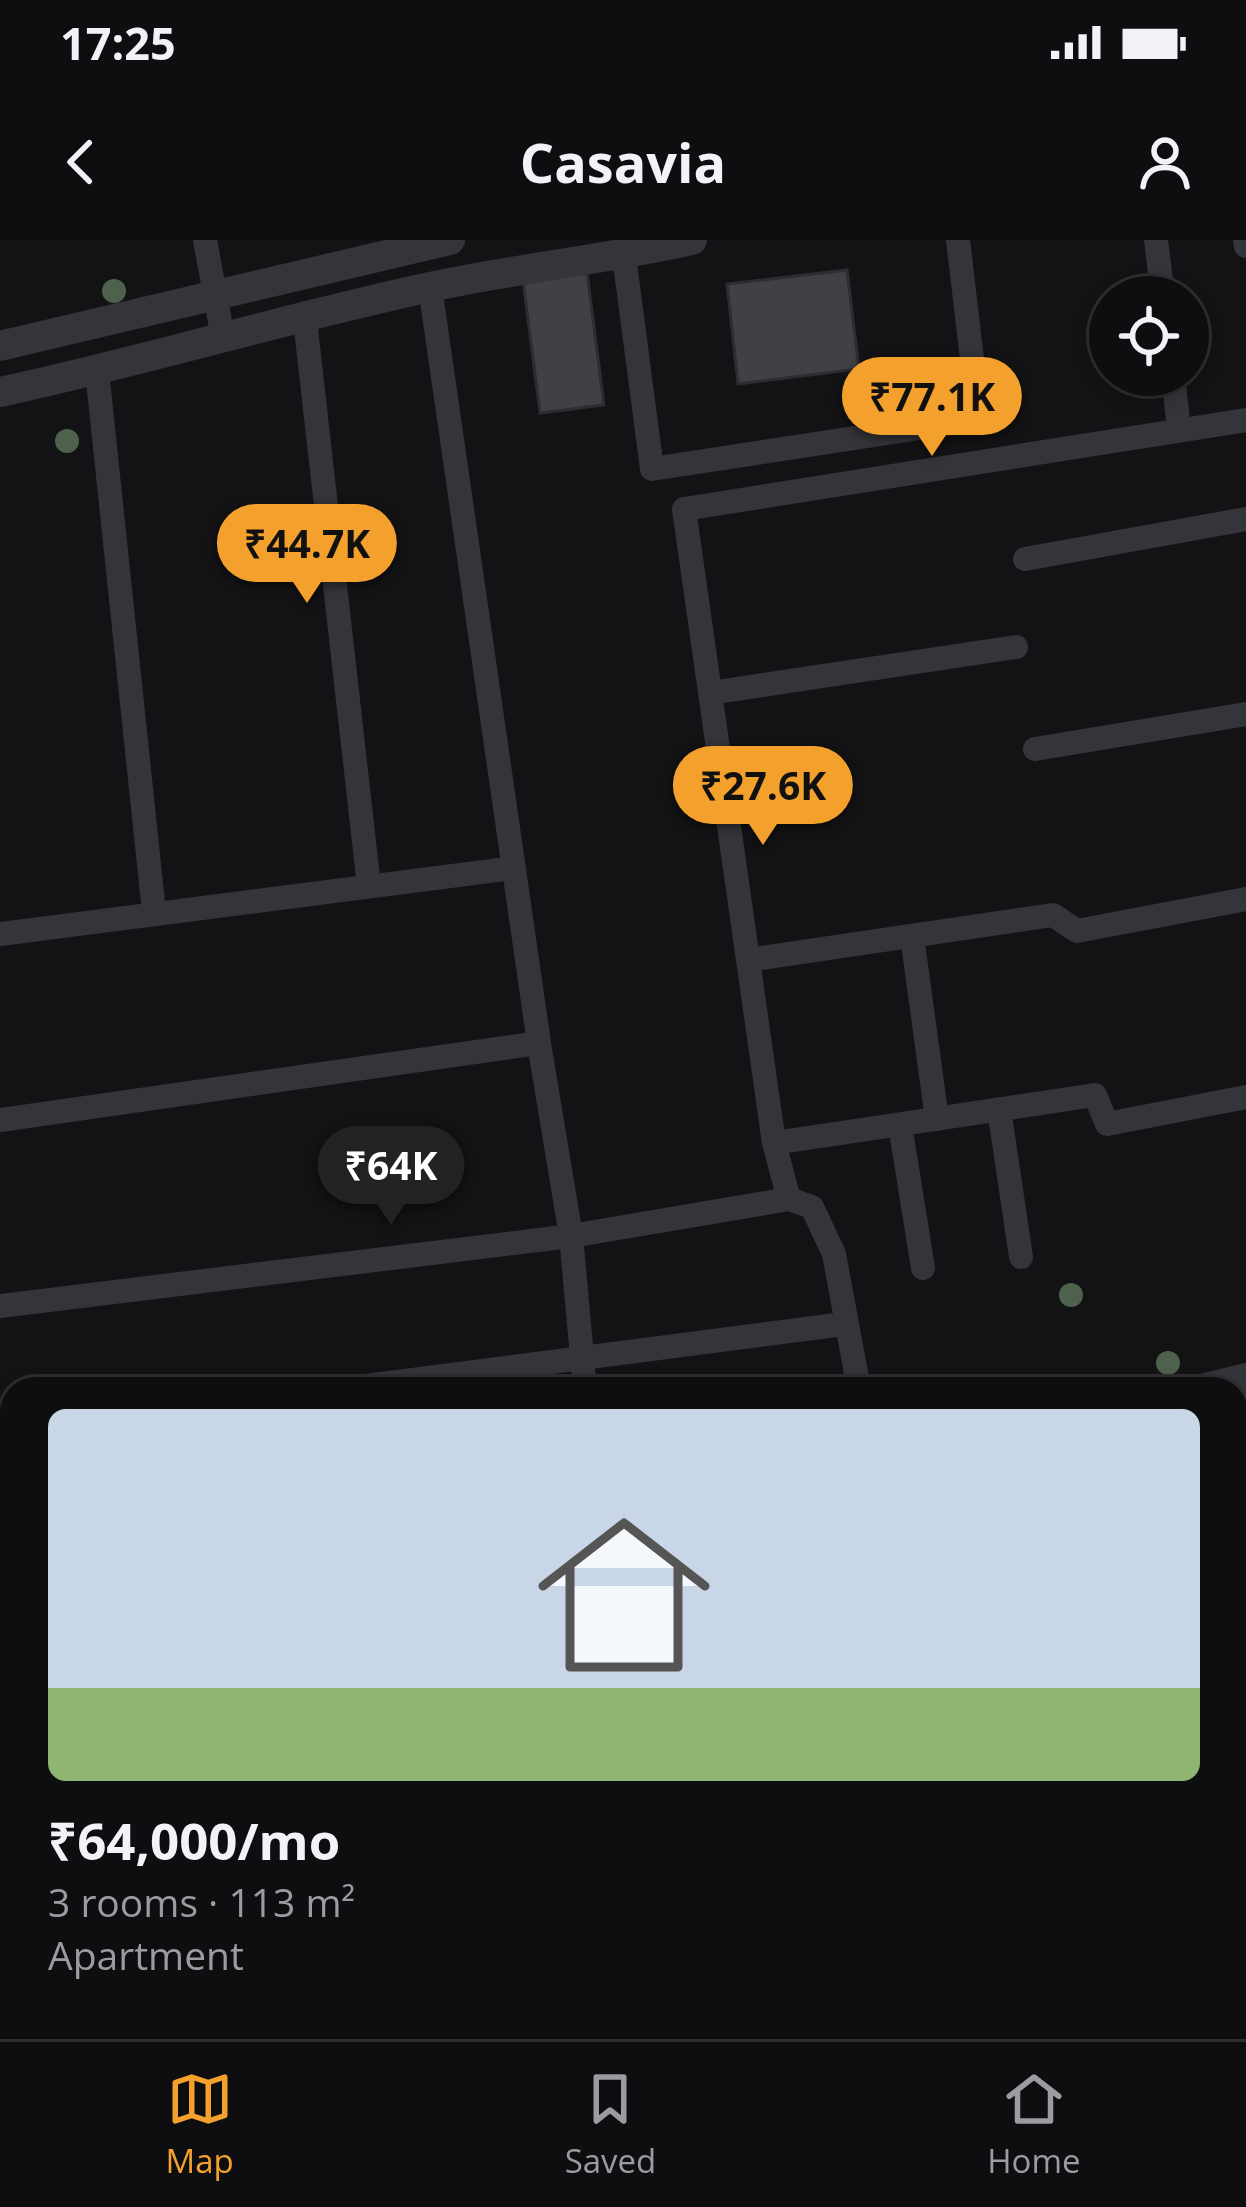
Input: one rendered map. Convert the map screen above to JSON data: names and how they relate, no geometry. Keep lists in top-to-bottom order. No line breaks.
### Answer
{"page":{"status":"17:25","header":"Casavia","price":["₹77.1K","₹44.7K","₹27.6K","₹64K"],"list":[{"name":"₹64,000/mo","note":"3 rooms · 113 m² · Apartment"}],"tabs":["Map","Saved","Home"]}}
